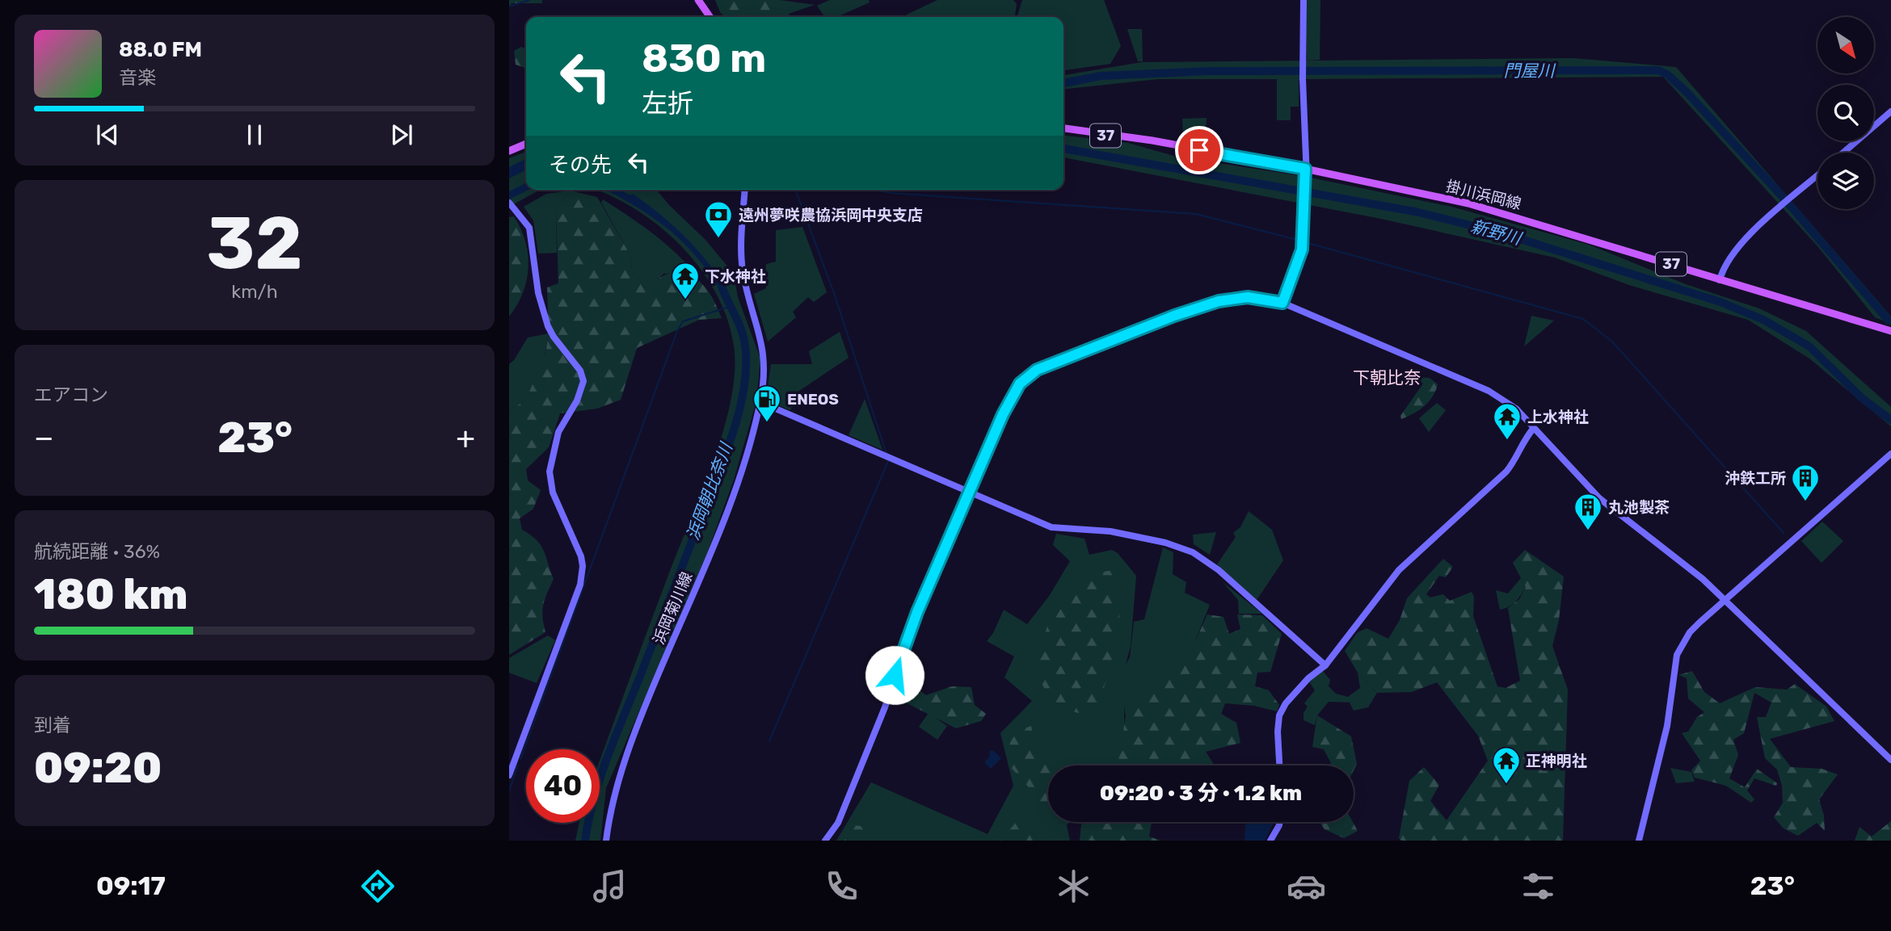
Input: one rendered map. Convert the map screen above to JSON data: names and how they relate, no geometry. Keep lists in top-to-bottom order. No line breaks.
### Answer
{"streets":{"main road":["37","掛川浜岡線"],"street":["浜岡菊川線"]},"districts":["下朝比奈"],"water":["門屋川","新野川","浜岡朝比奈川"],"places":{"bank":["遠州夢咲農協浜岡中央支店"],"temple":["下水神社","上水神社","正神明社"],"fuel station":["ENEOS"],"building":["沖鉄工所","丸池製茶"]},"north":"bottom right","page":{"turn":["830 m","左折"],"song":["88.0 FM","音楽"],"then":"その先","tile":[["32","km/h"],"エアコン",["航続距離 · 36%","180 km"],["到着","09:20"]],"heat":["−","23°","+"],"limit":"40","trip":"09:20 · 3 分 · 1.2 km","tabs":["09:17","23°"]}}
